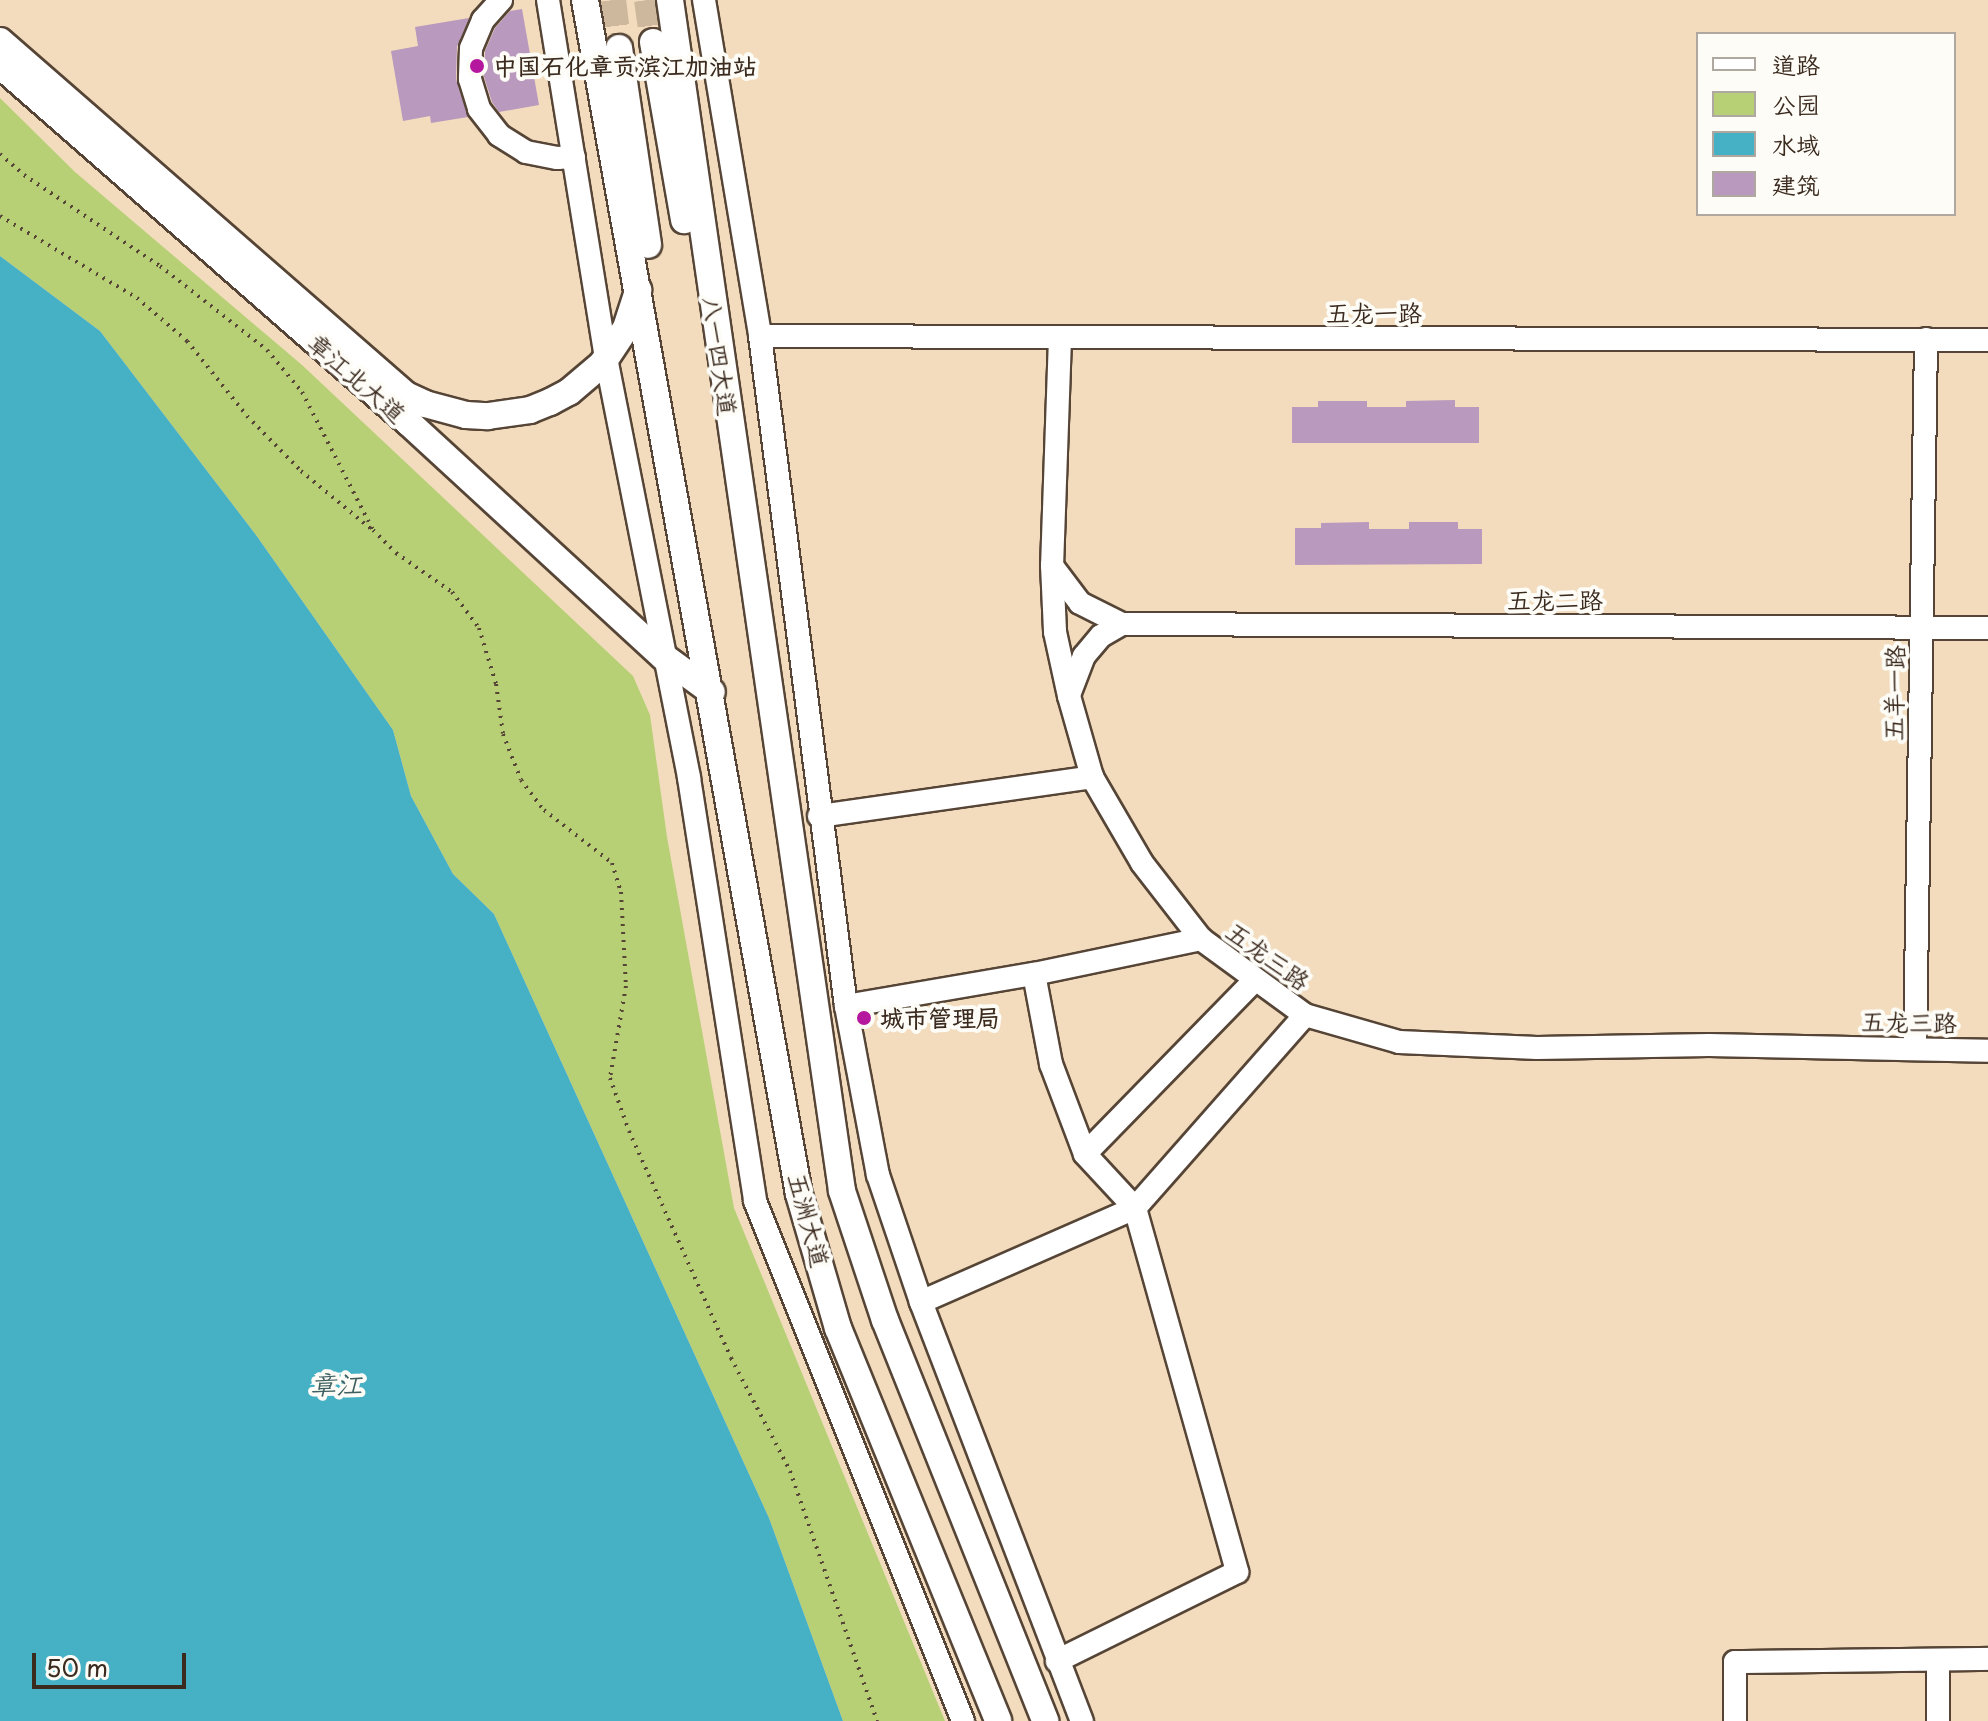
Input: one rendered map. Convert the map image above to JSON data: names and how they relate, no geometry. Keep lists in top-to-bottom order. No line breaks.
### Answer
{"streets":{"main road":["八一四大道","章江北大道","五洲大道"],"street":["五龙一路","五龙二路","五羊一路","五龙三路"]},"crossings":[["五龙一路","五羊一路"],["五龙一路","五龙三路"],["八一四大道","五洲大道"],["章江北大道","五洲大道"],["五龙二路","五羊一路"],["五羊一路","五龙三路"]],"water":["章江"],"places":["中国石化章贡滨江加油站","城市管理局"],"legend":["道路","公园","水域","建筑"],"scale_bar":"50 m"}
